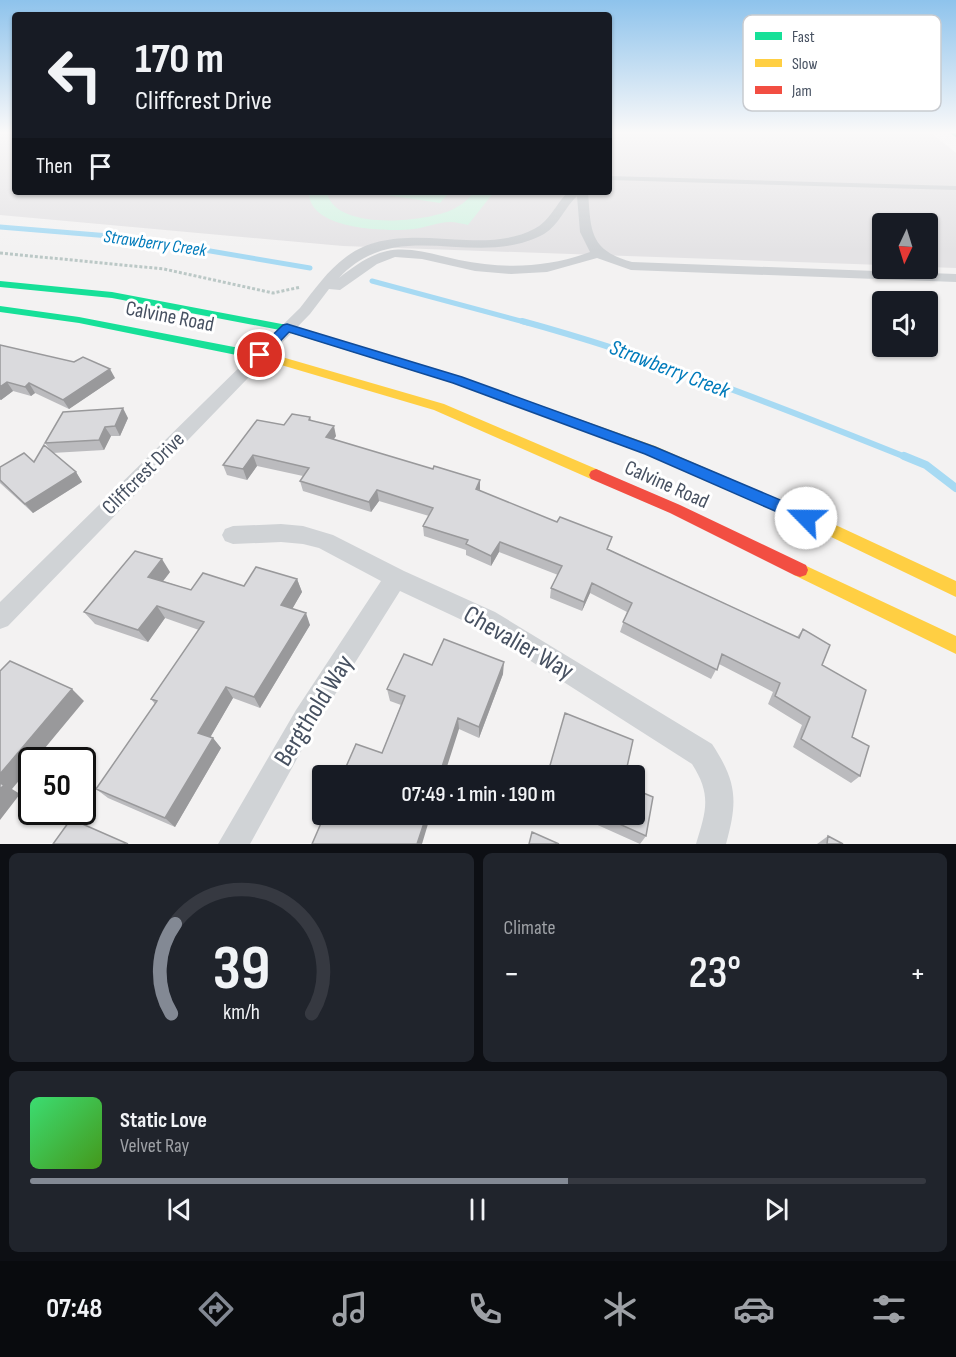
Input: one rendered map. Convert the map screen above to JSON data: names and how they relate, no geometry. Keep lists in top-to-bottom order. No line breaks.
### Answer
{"streets":{"main road":["Calvine Road"],"street":["Cliffcrest Drive","Chevalier Way","Bergthold Way"]},"crossings":[["Calvine Road","Cliffcrest Drive"],["Chevalier Way","Bergthold Way"]],"water":["Strawberry Creek"],"legend":["Fast","Slow","Jam"],"north":"bottom","page":{"turn":["170 m","Cliffcrest Drive"],"then":"Then","limit":"50","trip":"07:49 · 1 min · 190 m","tile":"Climate","heat":["−","23°","+"],"song":["Static Love","Velvet Ray"],"tabs":"07:48","gauge":["39","km/h"]}}
